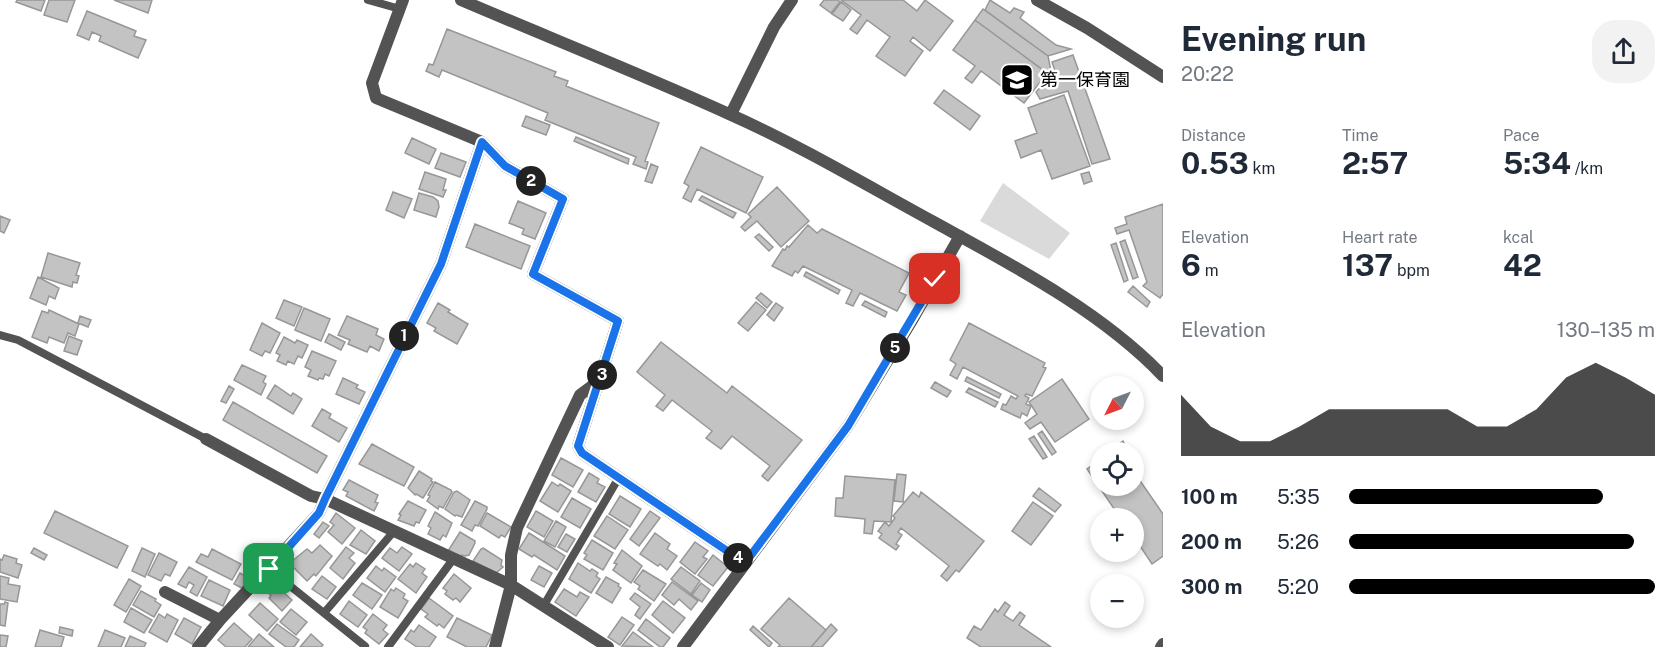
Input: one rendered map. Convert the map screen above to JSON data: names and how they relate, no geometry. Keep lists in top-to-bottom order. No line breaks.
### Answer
{"places":{"school or university":["第一保育園"]},"north":"bottom left","page":{"heading":["Evening run","20:22"],"stats":[["Distance","0.53 km"],["Time","2:57"],["Pace","5:34 /km"],["Elevation","6 m"],["Heart rate","137 bpm"],["kcal","42"]],"pins":["2","1","5","3","4"],"chart":["Elevation","130–135 m"],"map_buttons":["+","−"],"list":[{"name":"100 m","note":"5:35"},{"name":"200 m","note":"5:26"},{"name":"300 m","note":"5:20"}]}}
